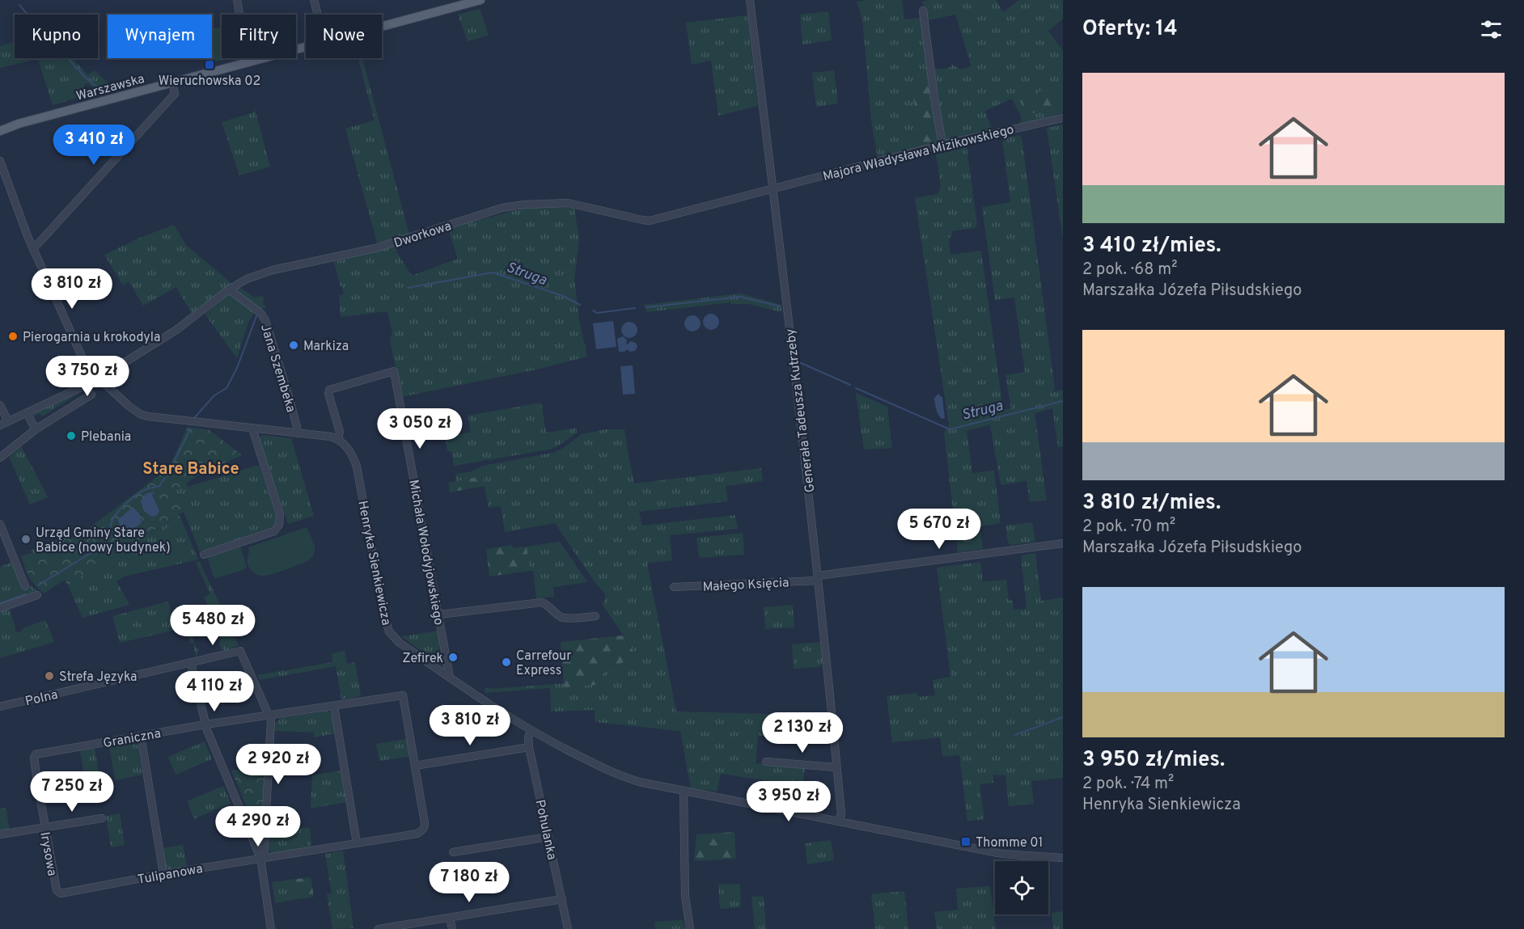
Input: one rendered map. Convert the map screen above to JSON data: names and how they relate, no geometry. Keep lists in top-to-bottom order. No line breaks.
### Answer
{"streets":{"main road":["Warszawska"],"street":["Majora Władysława Mizikowskiego","Dworkowa","Jana Szembeka","Generała Tadeusza Kutrzeby","Michała Wołodyjowskiego","Henryka Sienkiewicza","Małego Księcia","Polna","Graniczna","Pohulanka","Irysowa","Tulipanowa"]},"crossings":[["Majora Władysława Mizikowskiego","Dworkowa"],["Majora Władysława Mizikowskiego","Generała Tadeusza Kutrzeby"],["Dworkowa","Jana Szembeka"],["Dworkowa","Generała Tadeusza Kutrzeby"],["Generała Tadeusza Kutrzeby","Henryka Sienkiewicza"],["Generała Tadeusza Kutrzeby","Małego Księcia"],["Michała Wołodyjowskiego","Henryka Sienkiewicza"],["Henryka Sienkiewicza","Pohulanka"],["Polna","Graniczna"],["Graniczna","Irysowa"],["Graniczna","Tulipanowa"],["Irysowa","Tulipanowa"]],"districts":["Stare Babice"],"water":["Struga"],"places":{"transit":["Wieruchowska 02","Thomme 01"],"other":["Pierogarnia u krokodyla","Markiza","Plebania","Urząd Gminy Stare Babice (nowy budynek)","Zefirek","Carrefour Express","Strefa Języka"]},"page":{"heading":"Oferty: 14","chip":["Kupno","Wynajem","Filtry","Nowe"],"list":[{"name":"3 410 zł/mies.","note":"2 pok. · 68 m² · Marszałka Józefa Piłsudskiego"},{"name":"3 810 zł/mies.","note":"2 pok. · 70 m² · Marszałka Józefa Piłsudskiego"},{"name":"3 950 zł/mies.","note":"2 pok. · 74 m² · Henryka Sienkiewicza"}],"price":["3 410 zł","3 810 zł","3 750 zł","3 050 zł","5 670 zł","5 480 zł","4 110 zł","3 810 zł","2 130 zł","2 920 zł","7 250 zł","3 950 zł","4 290 zł","7 180 zł"]}}
